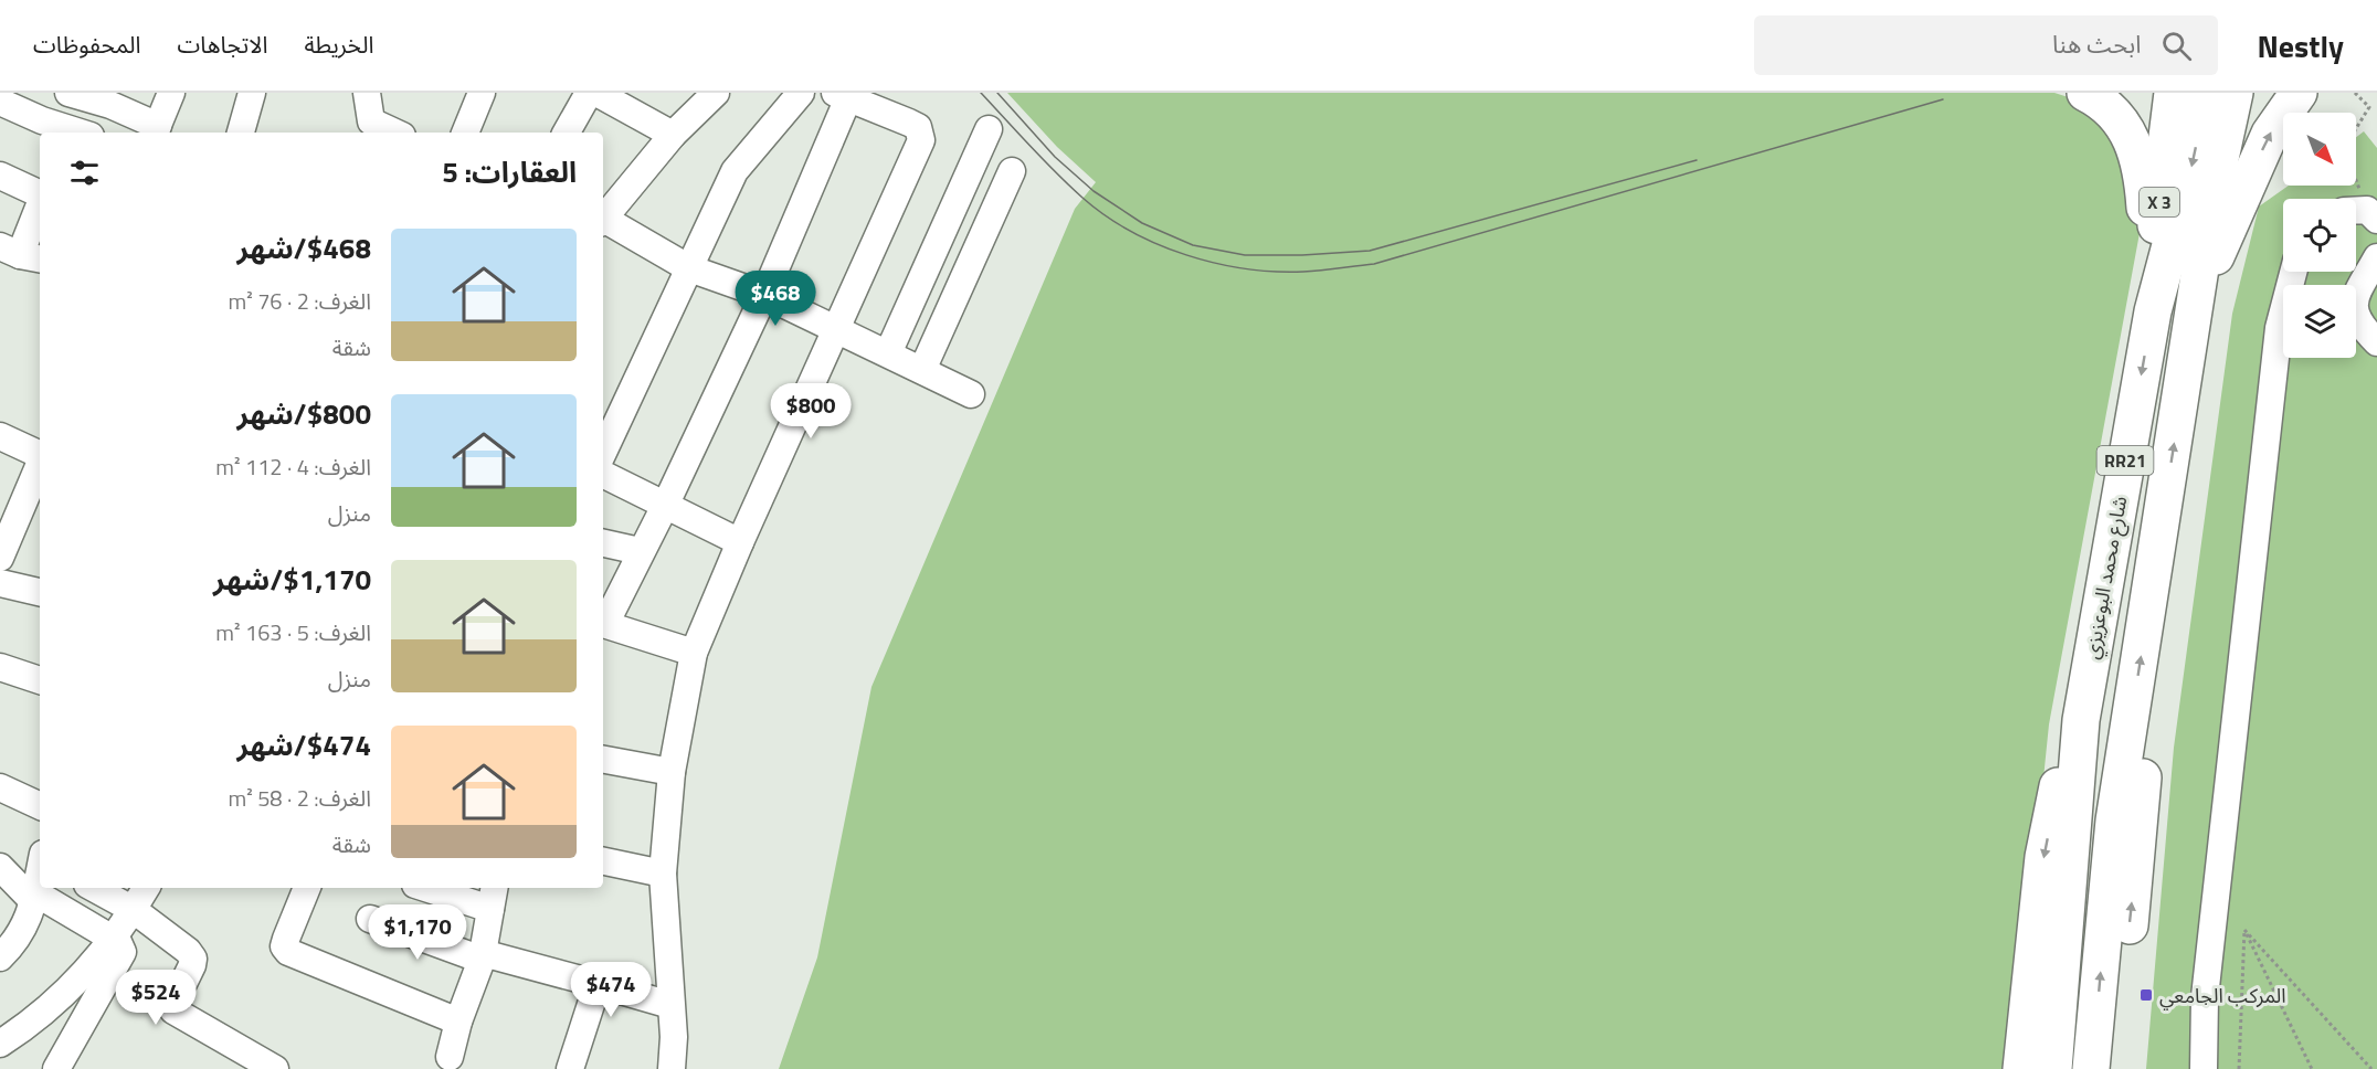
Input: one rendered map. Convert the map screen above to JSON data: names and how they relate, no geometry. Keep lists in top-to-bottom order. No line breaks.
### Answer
{"streets":{"highway":["X 3","RR21","شارع محمد البوعزيزي"]},"crossings":[["X 3","شارع محمد البوعزيزي"]],"places":{"transit":["المركب الجامعي"]},"north":"bottom right","page":{"header":"Nestly","search":"ابحث هنا","nav":["الخريطة","الاتجاهات","المحفوظات"],"heading":"العقارات: 5","list":[{"name":"$468/شهر","note":"الغرف: 2 · 76 m² · شقة"},{"name":"$800/شهر","note":"الغرف: 4 · 112 m² · منزل"},{"name":"$1,170/شهر","note":"الغرف: 5 · 163 m² · منزل"},{"name":"$474/شهر","note":"الغرف: 2 · 58 m² · شقة"}],"price":["$468","$800","$1,170","$474","$524"]}}
